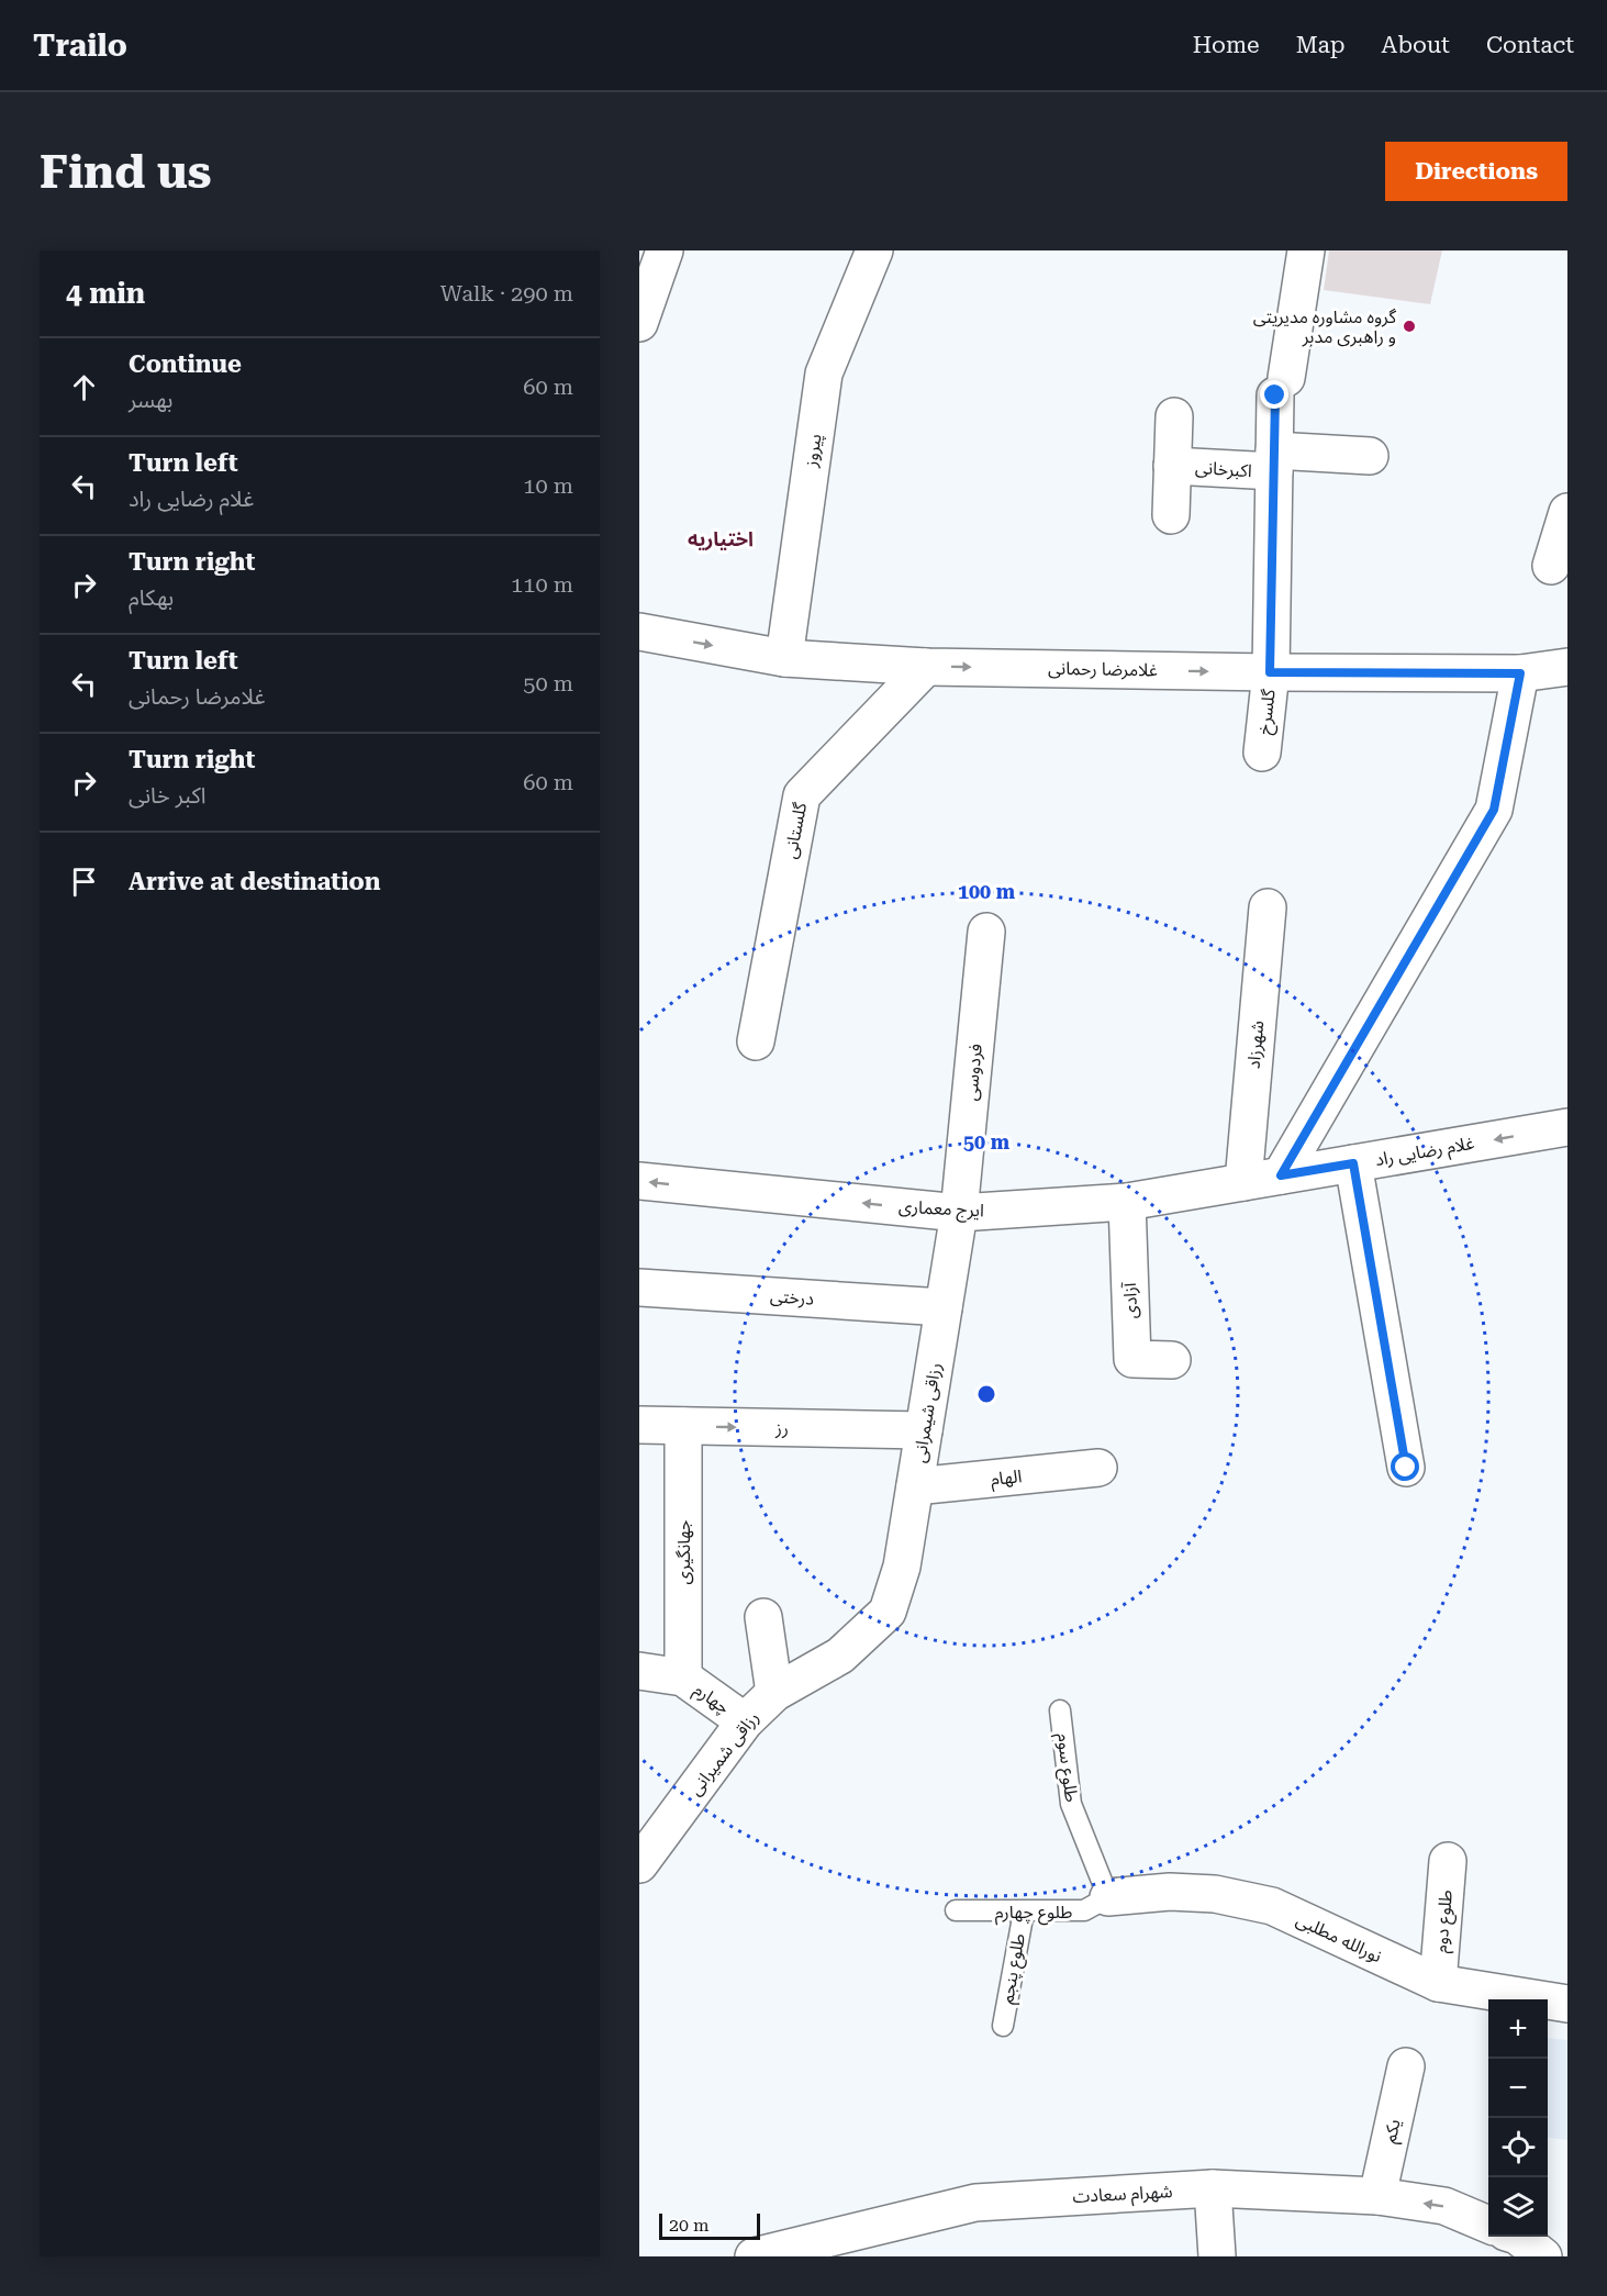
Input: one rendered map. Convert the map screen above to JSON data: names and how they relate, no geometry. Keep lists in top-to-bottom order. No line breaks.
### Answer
{"streets":{"street":["پیروز","اکبرخانی","غلامرضا رحمانی","گلسرخ","گلستانی","شهرزاد","فردوسی","غلام رضایی راد","ایرج معماری","درختی","آزادی","رزاقی شیمرانی","رز","الهام","جهانگیری","چهارم","رزاقی شمیرانی","طلوع دوم","نورالله مطلبی","یکم","شهرام سعادت"],"lane":["طلوع سوم","طلوع چهارم","طلوع پنجم"]},"crossings":[["پیروز","غلامرضا رحمانی"],["اکبرخانی","گلسرخ"],["غلامرضا رحمانی","گلسرخ"],["غلامرضا رحمانی","گلستانی"],["شهرزاد","ایرج معماری"],["فردوسی","ایرج معماری"],["فردوسی","رزاقی شیمرانی"],["غلام رضایی راد","ایرج معماری"],["ایرج معماری","آزادی"],["ایرج معماری","رزاقی شیمرانی"],["درختی","رزاقی شیمرانی"],["رزاقی شیمرانی","رز"],["رزاقی شیمرانی","الهام"],["رزاقی شیمرانی","رزاقی شمیرانی"],["رز","جهانگیری"],["جهانگیری","چهارم"],["چهارم","رزاقی شمیرانی"],["طلوع سوم","طلوع چهارم"],["طلوع سوم","نورالله مطلبی"],["طلوع چهارم","نورالله مطلبی"],["طلوع چهارم","طلوع پنجم"],["طلوع دوم","نورالله مطلبی"],["یکم","شهرام سعادت"]],"one_way":["غلامرضا رحمانی","غلام رضایی راد","ایرج معماری","رز"],"districts":["اختیاریه"],"places":["گروه مشاوره مدیریتی و راهبری مدبر"],"scale_bar":"20 m","page":{"header":"Trailo","nav":["Home","Map","About","Contact"],"buttons":"Directions","title":"Find us","heading":["4 min","Walk · 290 m"],"list":[["Continue","بهسر","60 m"],["Turn left","غلام رضایی راد","10 m"],["Turn right","بهکام","110 m"],["Turn left","غلامرضا رحمانی","50 m"],["Turn right","اکبر خانی","60 m"],"Arrive at destination"],"map_buttons":["+","−"],"scale":"20 m"},"rings":["100 m","50 m"]}
